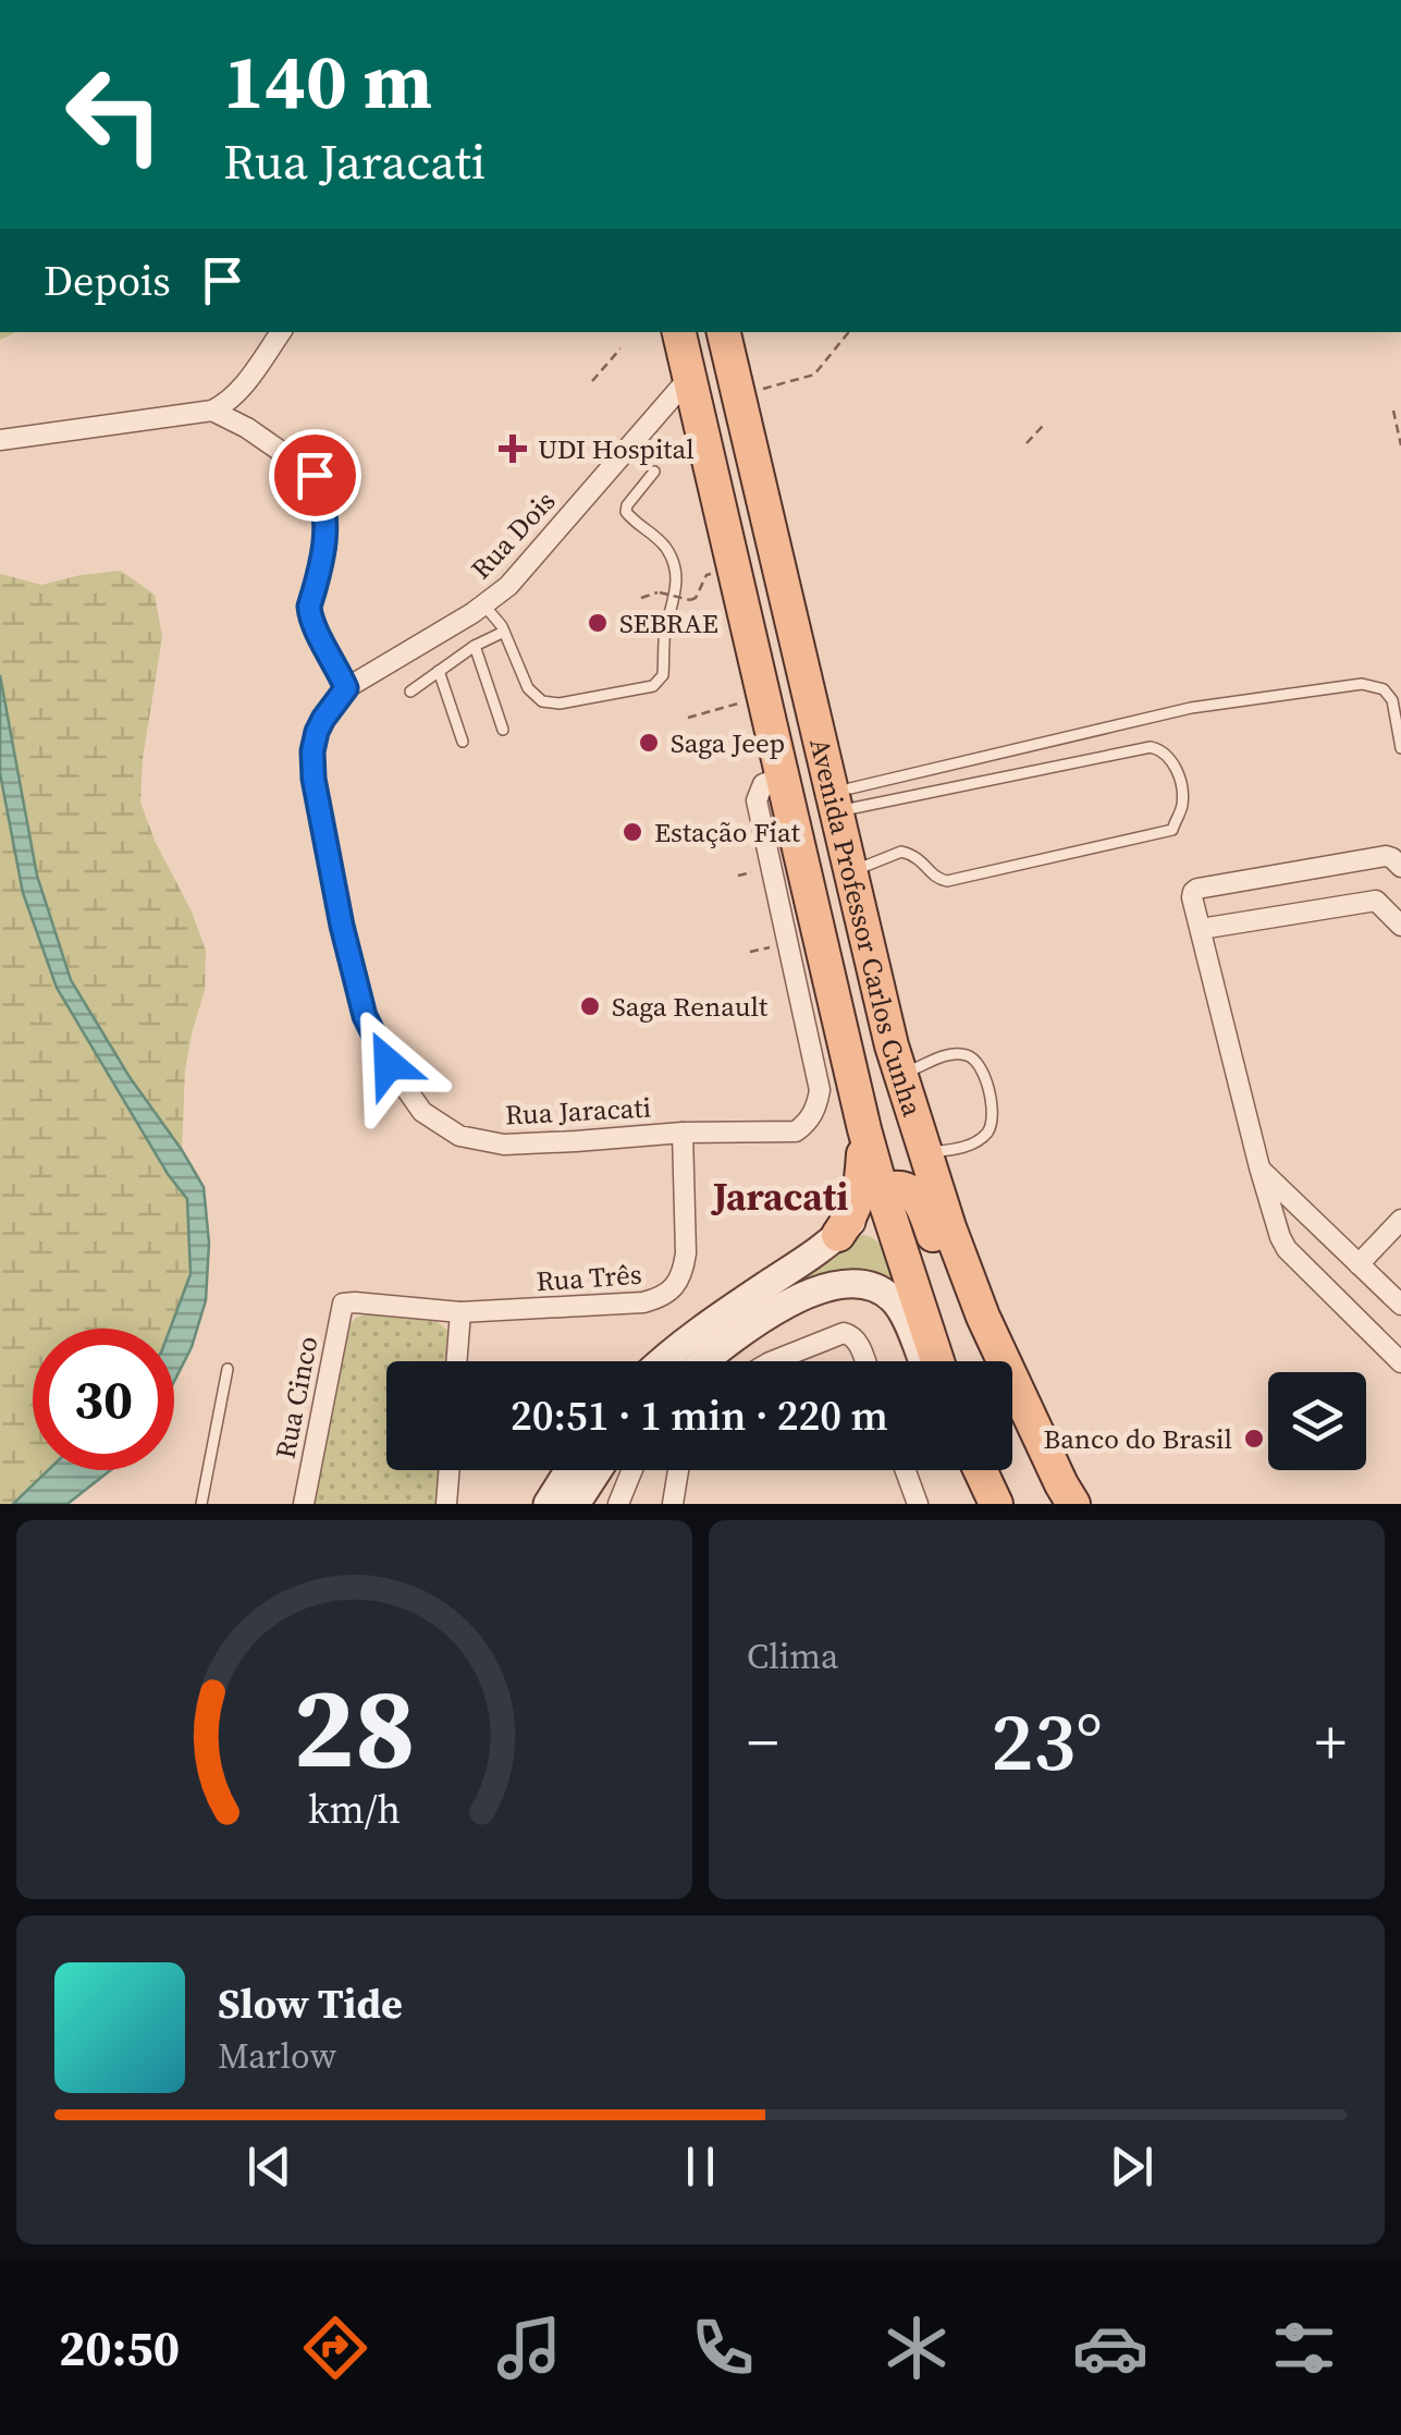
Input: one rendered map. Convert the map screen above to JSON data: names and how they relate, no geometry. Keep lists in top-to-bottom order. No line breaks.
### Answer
{"streets":{"main road":["Avenida Professor Carlos Cunha"],"street":["Rua Dois","Rua Jaracati","Rua Três","Rua Cinco"]},"crossings":[["Rua Dois","Avenida Professor Carlos Cunha"],["Rua Dois","Rua Jaracati"],["Avenida Professor Carlos Cunha","Rua Jaracati"],["Rua Jaracati","Rua Três"],["Rua Três","Rua Cinco"]],"districts":["Jaracati"],"places":{"health":["UDI Hospital"],"other":["SEBRAE","Saga Jeep","Estação Fiat","Saga Renault","Banco do Brasil"]},"page":{"turn":["140 m","Rua Jaracati"],"then":"Depois","limit":"30","trip":"20:51 · 1 min · 220 m","tile":"Clima","heat":["−","23°","+"],"song":["Slow Tide","Marlow"],"tabs":"20:50","gauge":["28","km/h"]}}
